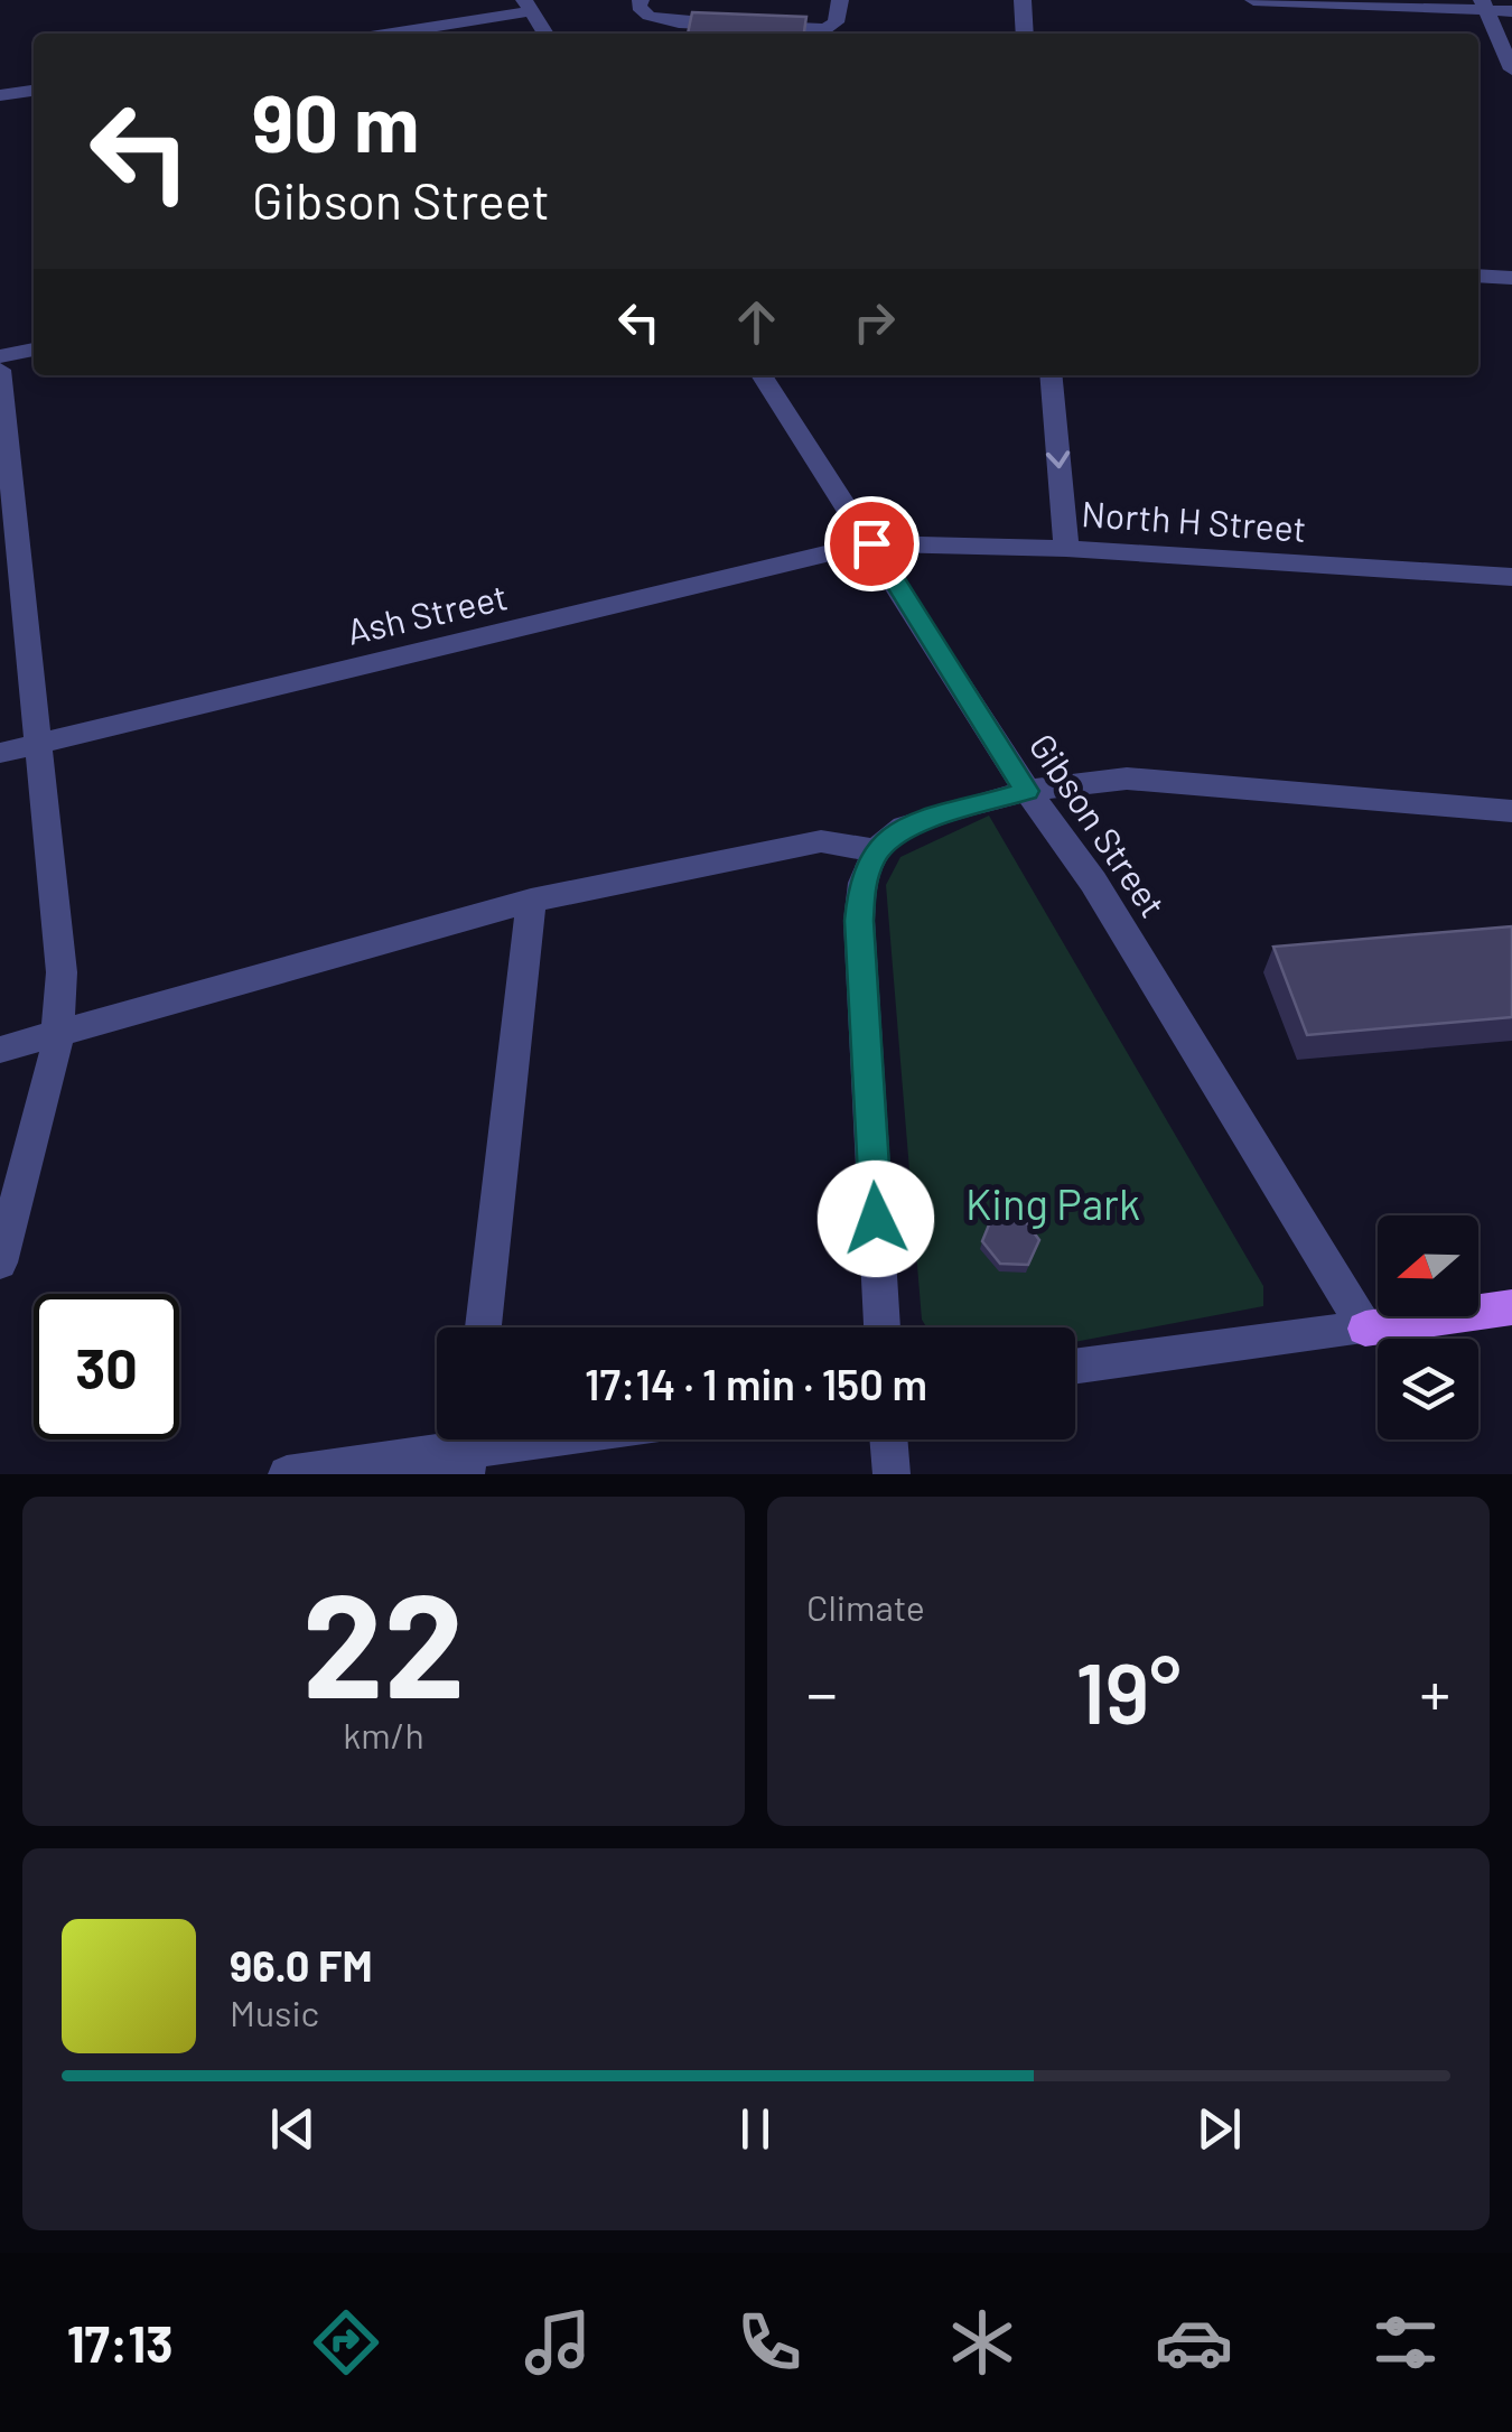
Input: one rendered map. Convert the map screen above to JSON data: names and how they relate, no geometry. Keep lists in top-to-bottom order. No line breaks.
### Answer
{"streets":{"street":["North H Street","Ash Street","Gibson Street"]},"crossings":[["North H Street","Ash Street"],["North H Street","Gibson Street"],["Ash Street","Gibson Street"]],"parks":["King Park"],"north":"left","page":{"turn":["90 m","Gibson Street"],"limit":"30","trip":"17:14 · 1 min · 150 m","tile":[["22","km/h"],"Climate"],"heat":["−","19°","+"],"song":["96.0 FM","Music"],"tabs":"17:13"}}
